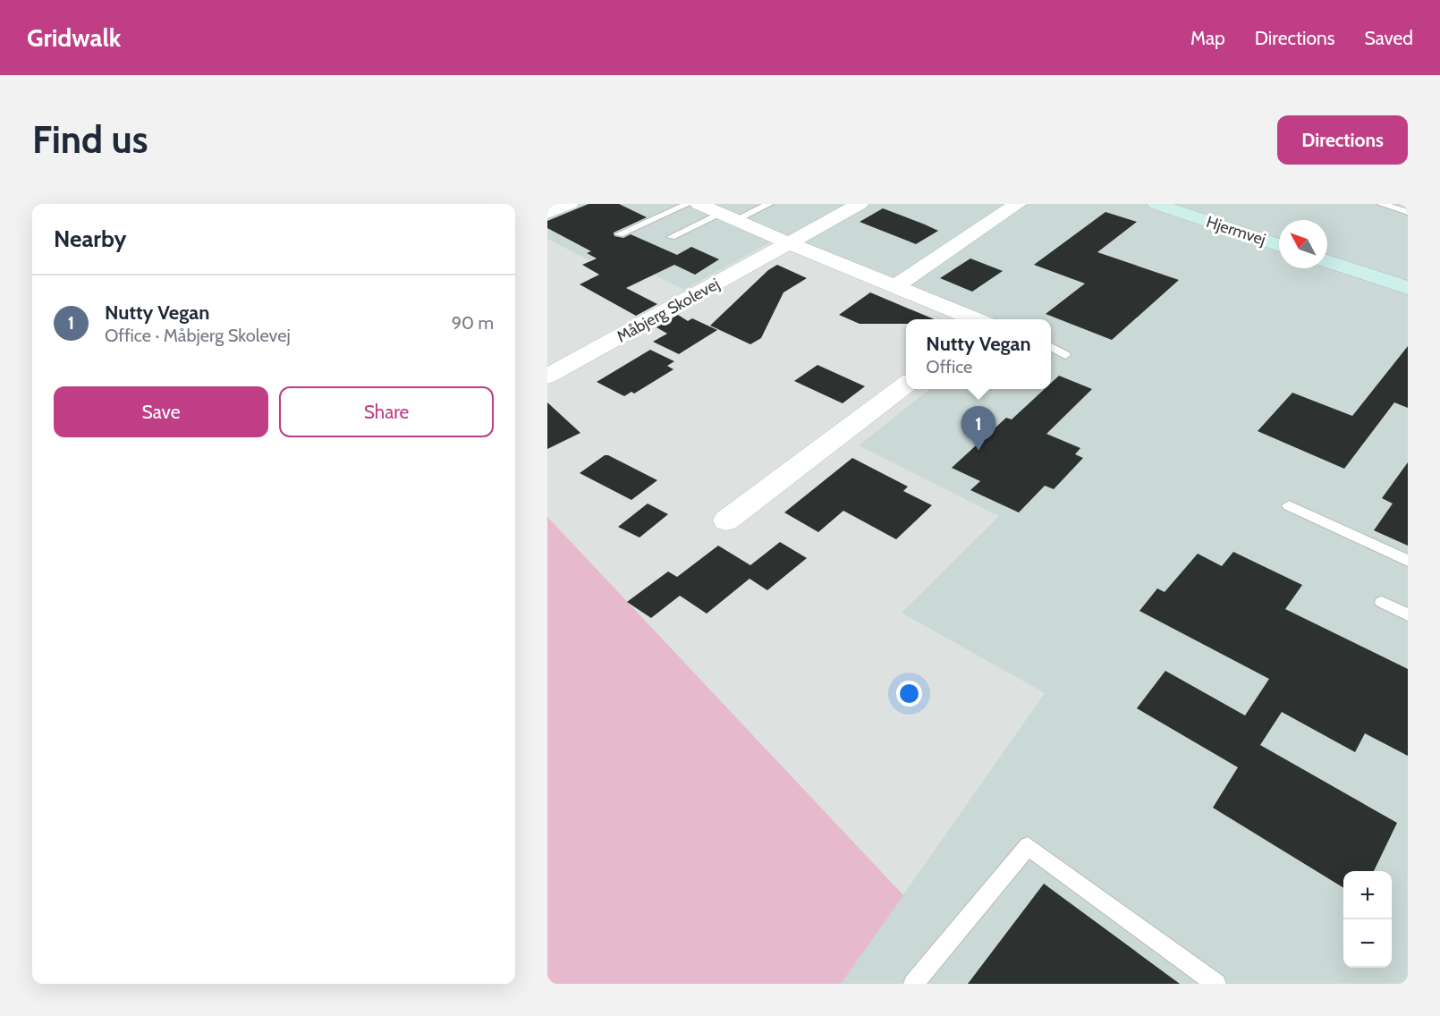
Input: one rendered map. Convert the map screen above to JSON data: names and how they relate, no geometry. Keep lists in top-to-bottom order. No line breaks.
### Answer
{"streets":{"street":["Hjermvej","Måbjerg Skolevej"]},"north":"top left","page":{"header":"Gridwalk","nav":["Map","Directions","Saved"],"buttons":["Directions",["Save","Share"]],"title":"Find us","heading":"Nearby","list":[{"mark":"1","name":"Nutty Vegan","note":"Office · Måbjerg Skolevej","value":"90 m"}],"popup":["Nutty Vegan","Office"],"pins":"1","map_buttons":["+","−"]}}
